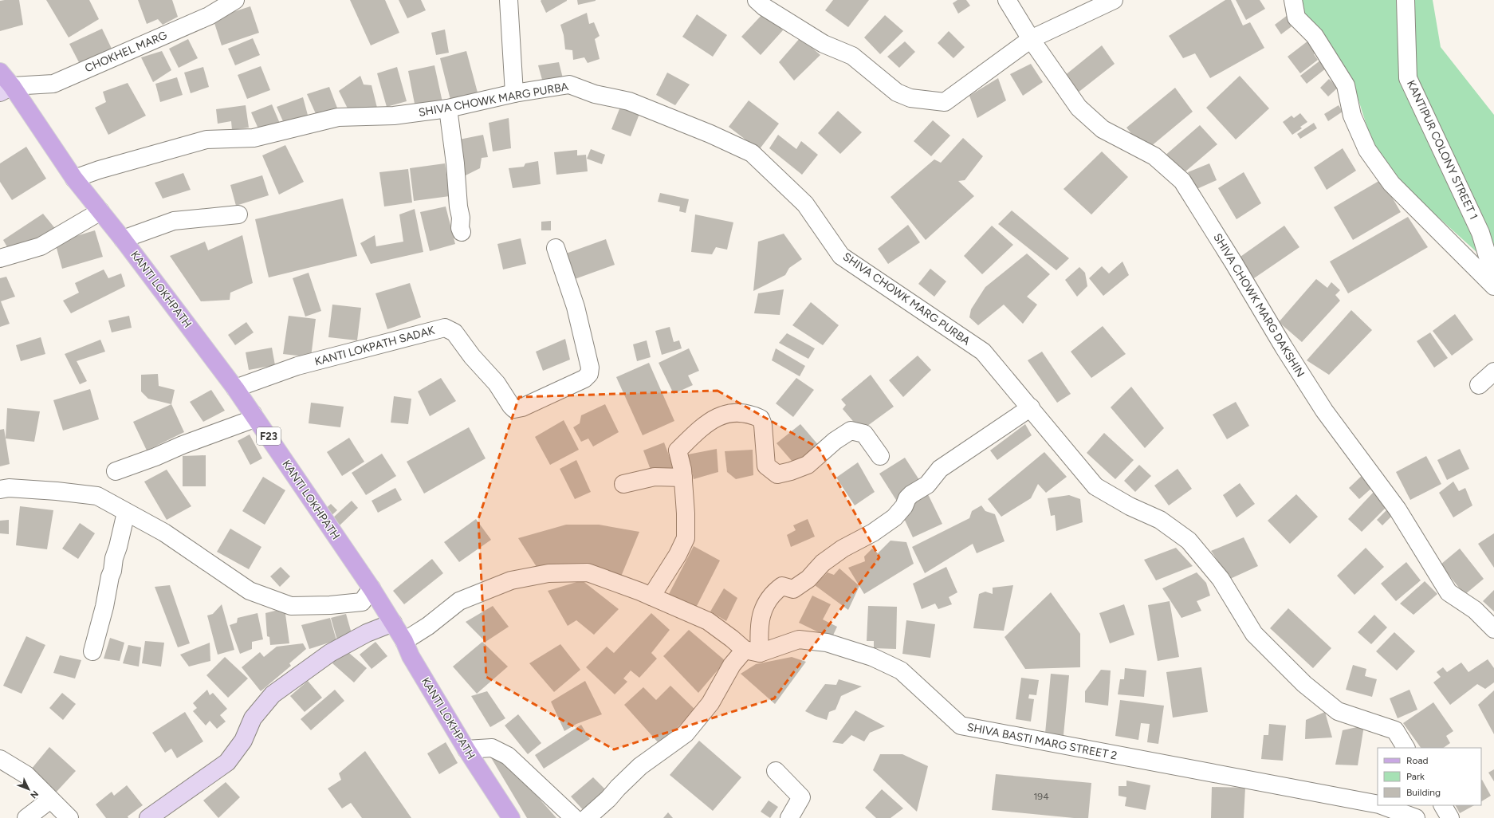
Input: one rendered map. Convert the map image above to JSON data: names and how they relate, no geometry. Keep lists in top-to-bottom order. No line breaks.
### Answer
{"streets":{"main road":["KANTI LOKHPATH","F23"],"street":["CHOKHEL MARG","SHIVA CHOWK MARG PURBA","KANTIPUR COLONY STREET 1","SHIVA CHOWK MARG DAKSHIN","KANTI LOKPATH SADAK","SHIVA BASTI MARG STREET 2"]},"crossings":[["CHOKHEL MARG","KANTI LOKHPATH"],["SHIVA CHOWK MARG PURBA","KANTI LOKHPATH"],["KANTI LOKHPATH","KANTI LOKPATH SADAK"]],"house_numbers":["194"],"legend":["Road","Park","Building"],"north":"bottom right"}
